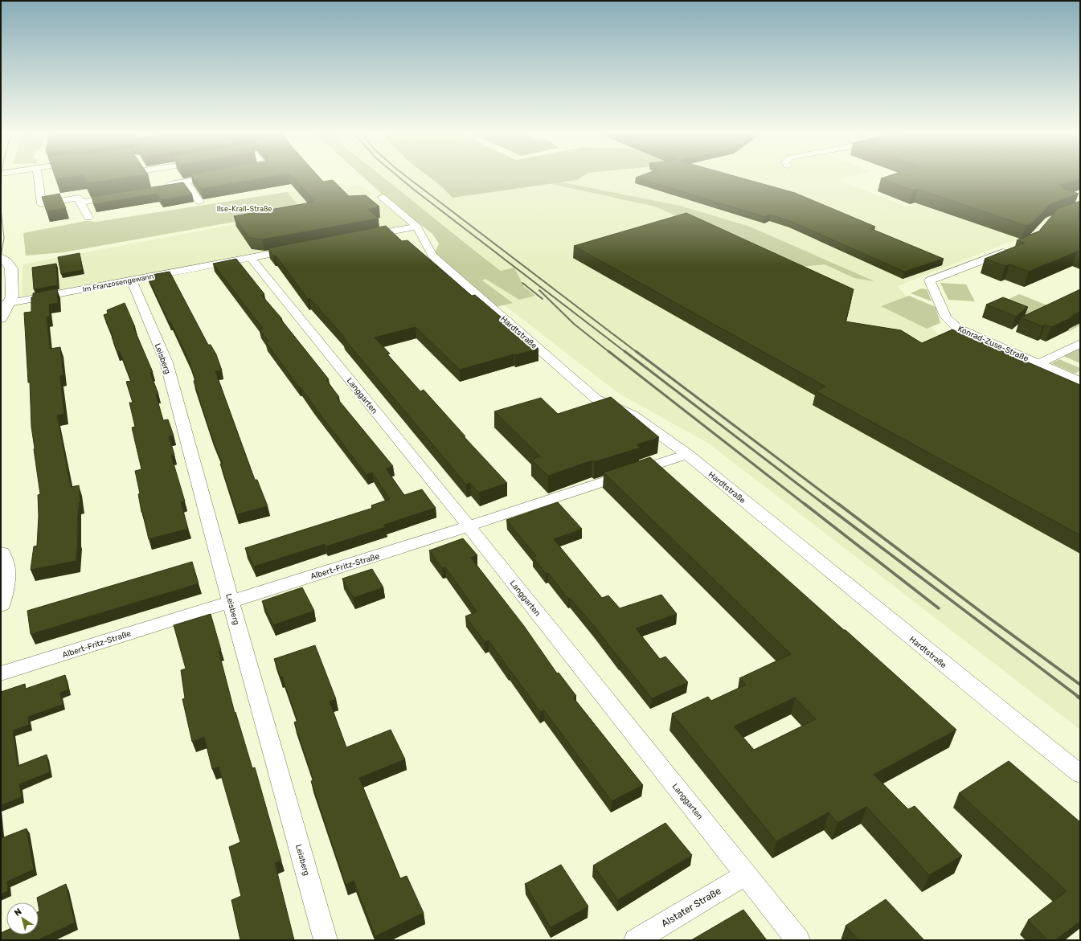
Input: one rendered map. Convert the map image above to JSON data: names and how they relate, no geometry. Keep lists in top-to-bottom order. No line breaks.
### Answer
{"streets":{"street":["Im Franzosengewann","Hardtstraße","Konrad-Zuse-Straße","Leisberg","Langgarten","Albert-Fritz-Straße","Alstater Straße"]},"crossings":[["Im Franzosengewann","Leisberg"],["Im Franzosengewann","Langgarten"],["Hardtstraße","Albert-Fritz-Straße"],["Leisberg","Albert-Fritz-Straße"],["Langgarten","Albert-Fritz-Straße"],["Langgarten","Alstater Straße"]],"parks":["Ilse-Krall-Straße"],"north":"top left"}
